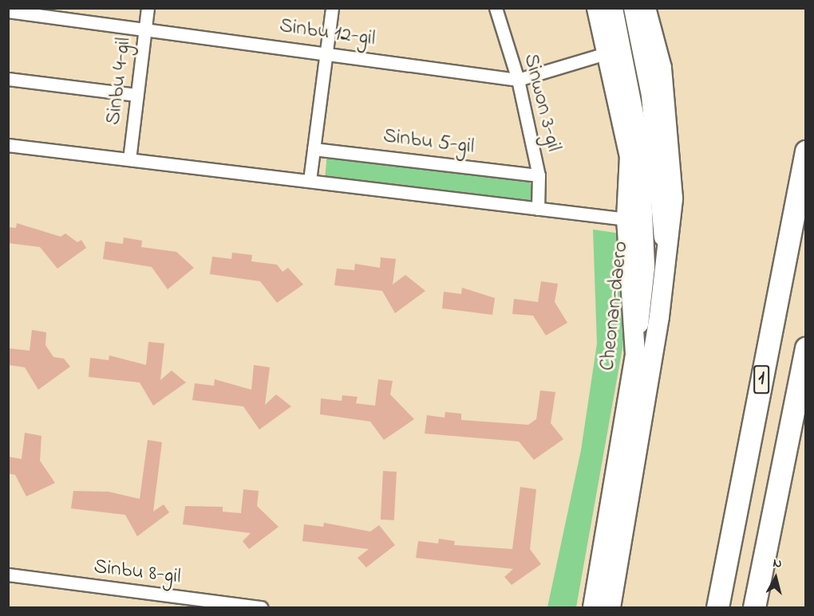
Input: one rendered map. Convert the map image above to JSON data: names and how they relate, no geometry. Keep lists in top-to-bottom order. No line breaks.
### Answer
{"streets":{"highway":["1"],"main road":["Cheonan-daero"],"street":["Sinbu 12-gil","Sinbu 4-gil","Sinwon 3-gil","Sinbu 5-gil","Sinbu 8-gil"]},"crossings":[["Sinbu 12-gil","Sinbu 4-gil"],["Sinbu 12-gil","Sinwon 3-gil"],["Sinwon 3-gil","Sinbu 5-gil"]],"north":"top"}
